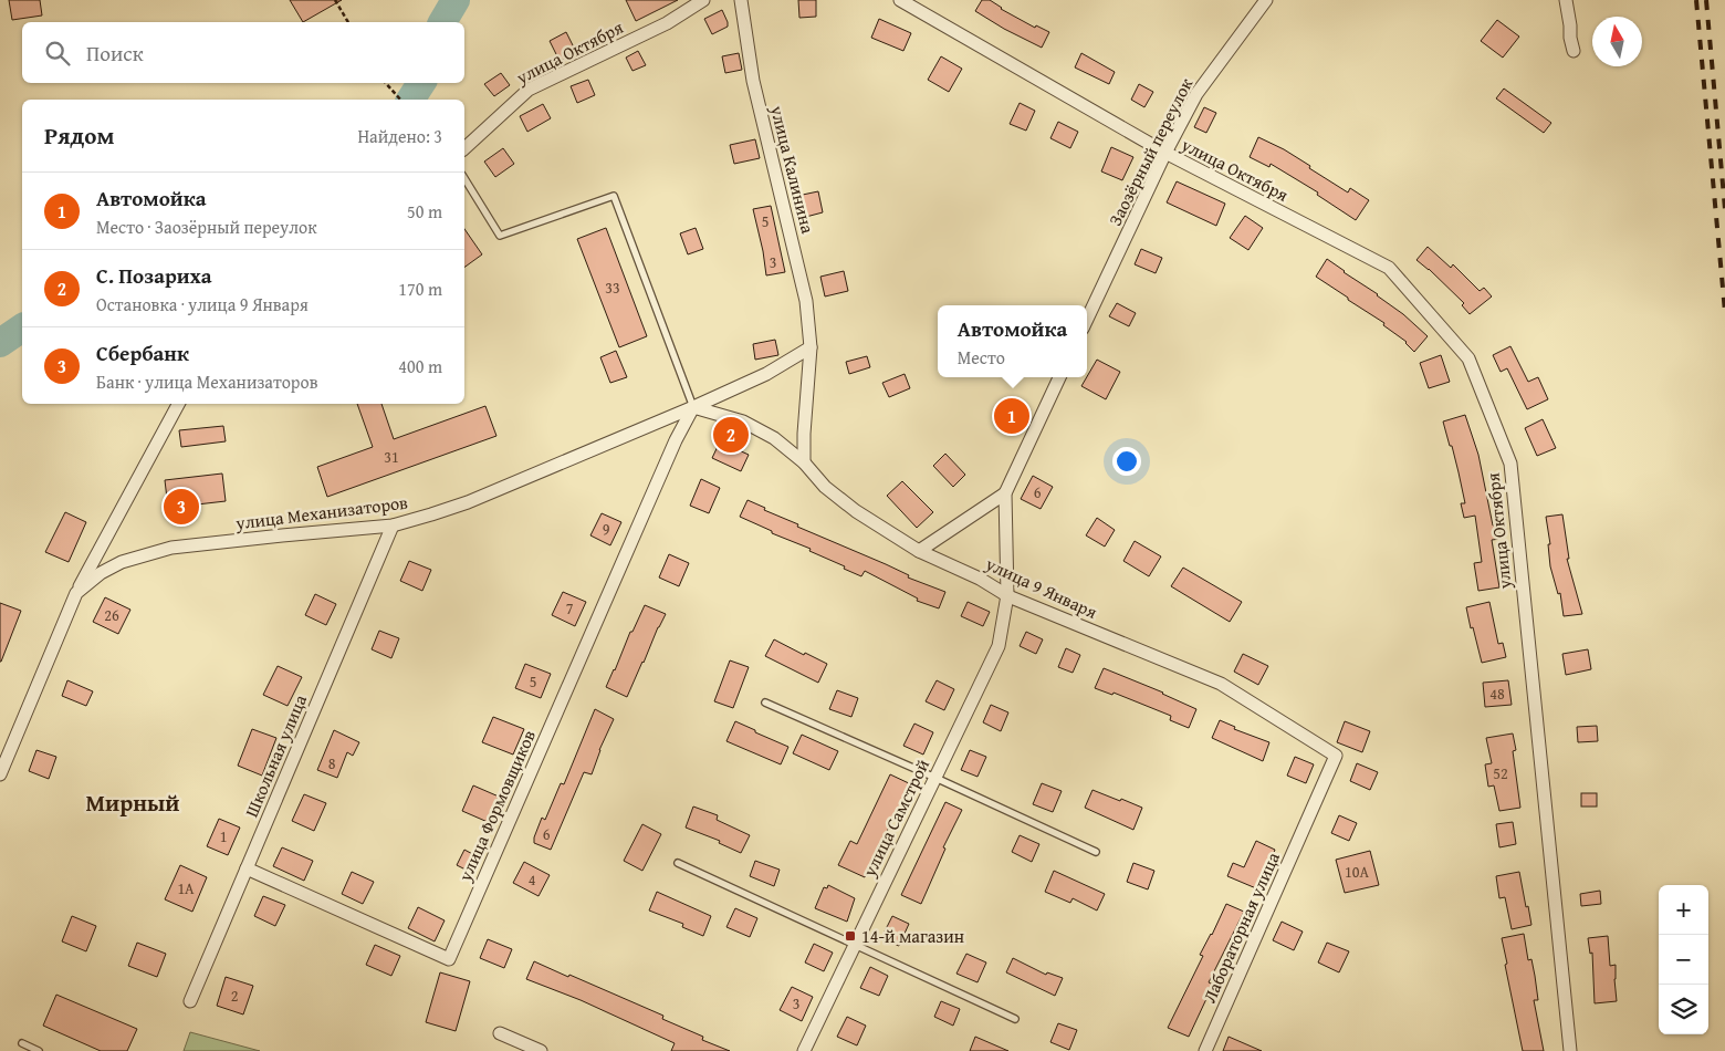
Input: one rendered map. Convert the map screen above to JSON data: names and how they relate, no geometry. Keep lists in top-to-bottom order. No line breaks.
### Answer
{"streets":{"street":["улица Октября","Заозёрный переулок","улица Калинина","улица Механизаторов","улица 9 Января","Школьная улица","улица Формовщиков","улица Самстрой","Лабораторная улица"]},"crossings":[["улица Октября","Заозёрный переулок"],["улица Калинина","улица Механизаторов"],["улица Калинина","улица 9 Января"],["улица Механизаторов","улица 9 Января"],["улица Механизаторов","Школьная улица"],["улица Механизаторов","улица Формовщиков"],["улица 9 Января","улица Формовщиков"],["улица 9 Января","улица Самстрой"],["улица 9 Января","Лабораторная улица"],["Школьная улица","улица Формовщиков"]],"districts":["Мирный"],"places":{"transit":["14-й магазин"]},"house_numbers":["5","3","33","31","6","9","7","26","5","48","8","52","6","1","10А","4","1А","2","3"],"north":"top","page":{"search":"Поиск","heading":["Рядом","Найдено: 3"],"list":[{"mark":"1","name":"Автомойка","note":"Место · Заозёрный переулок","value":"50 m"},{"mark":"2","name":"С. Позариха","note":"Остановка · улица 9 Января","value":"170 m"},{"mark":"3","name":"Сбербанк","note":"Банк · улица Механизаторов","value":"400 m"}],"popup":["Автомойка","Место"],"pins":["1","2","3"],"map_buttons":["+","−"]}}
